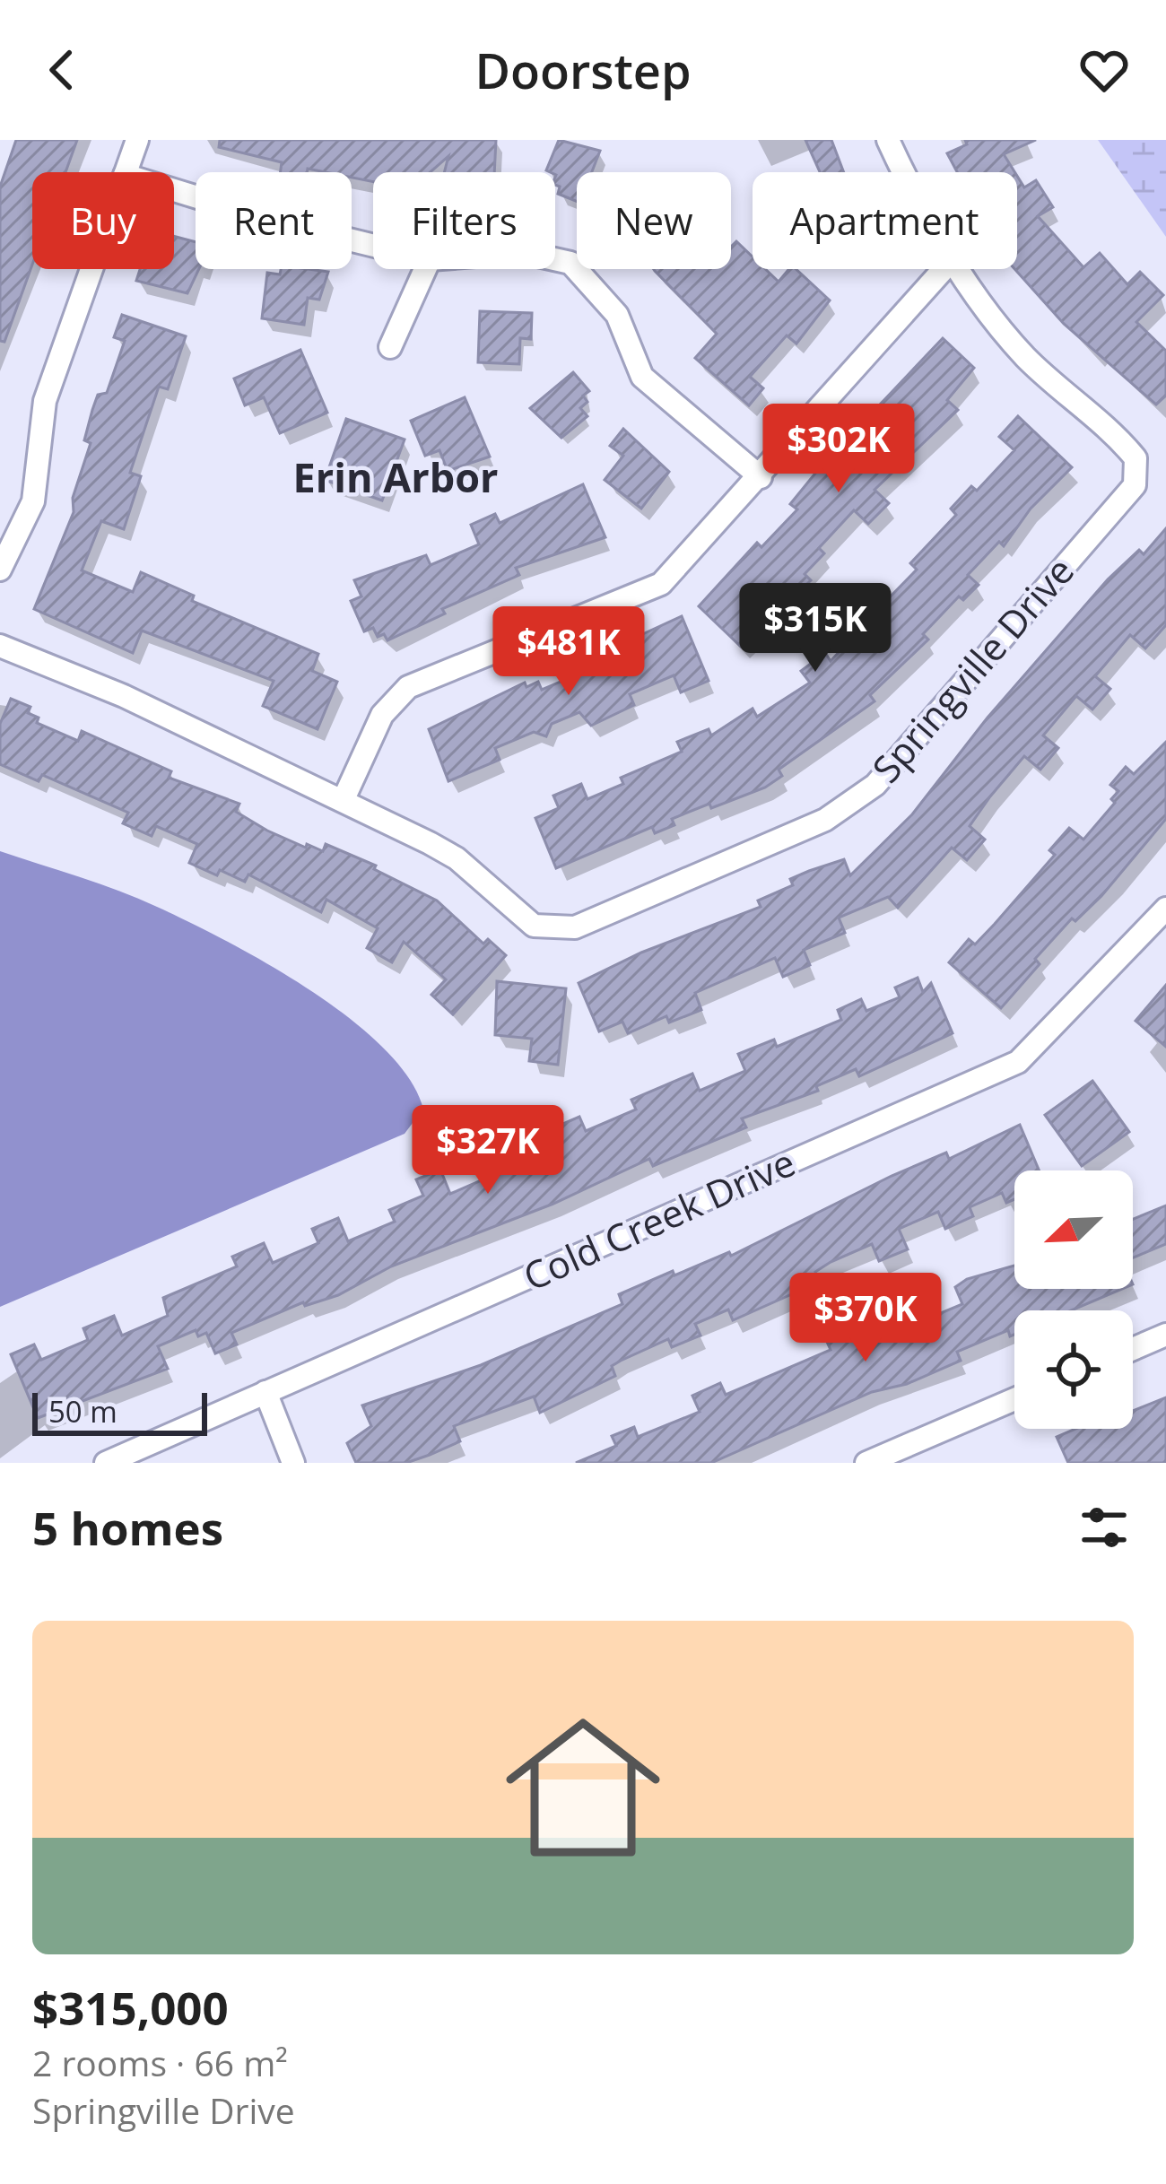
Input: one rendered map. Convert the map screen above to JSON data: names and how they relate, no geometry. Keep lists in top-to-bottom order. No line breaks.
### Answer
{"streets":{"street":["Springville Drive","Cold Creek Drive"]},"districts":["Erin Arbor"],"scale_bar":"50 m","north":"bottom left","page":{"header":"Doorstep","chip":["Buy","Rent","Filters","New","Apartment"],"price":["$302K","$315K","$481K","$327K","$370K"],"scale":"50 m","heading":"5 homes","list":[{"name":"$315,000","note":"2 rooms · 66 m² · Springville Drive"}]}}
